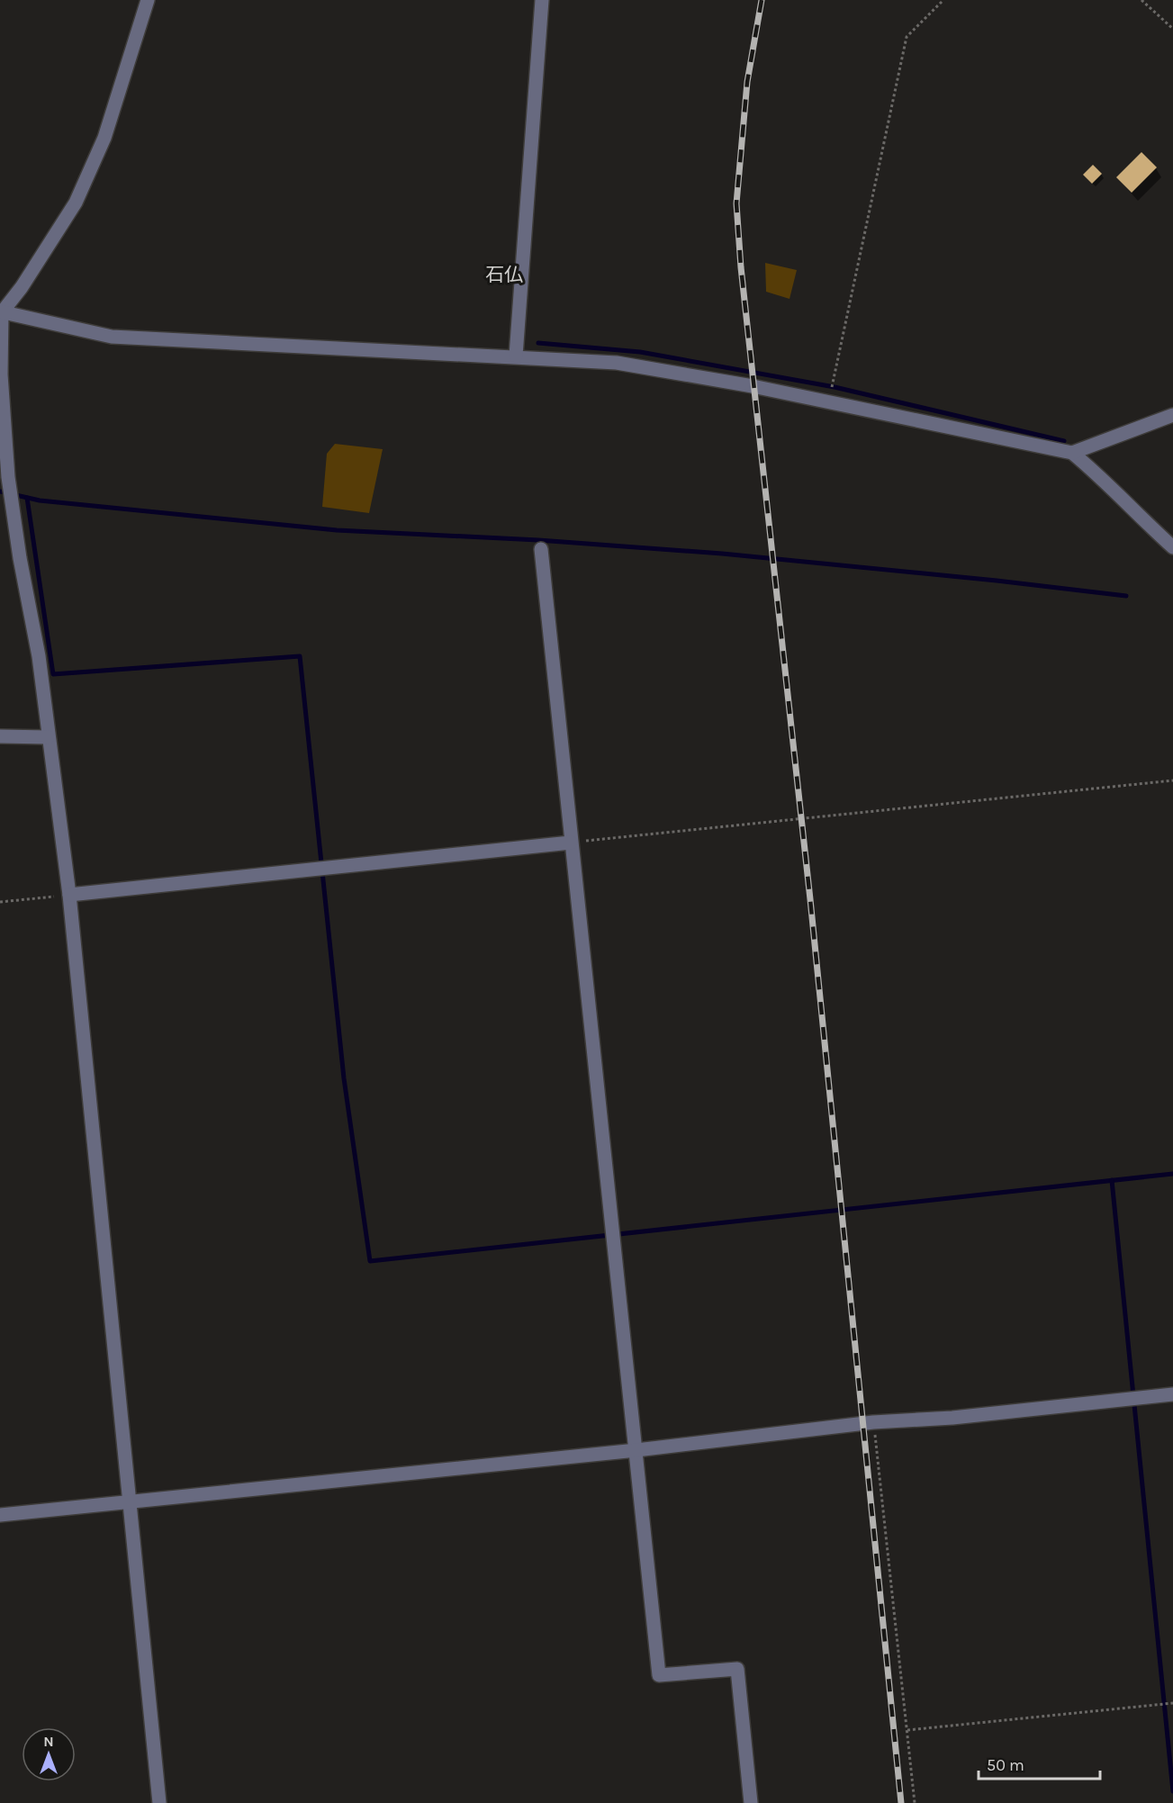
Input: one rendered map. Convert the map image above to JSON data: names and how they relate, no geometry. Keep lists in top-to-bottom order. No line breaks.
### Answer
{"districts":["石仏"],"scale_bar":"50 m","north":"top"}
